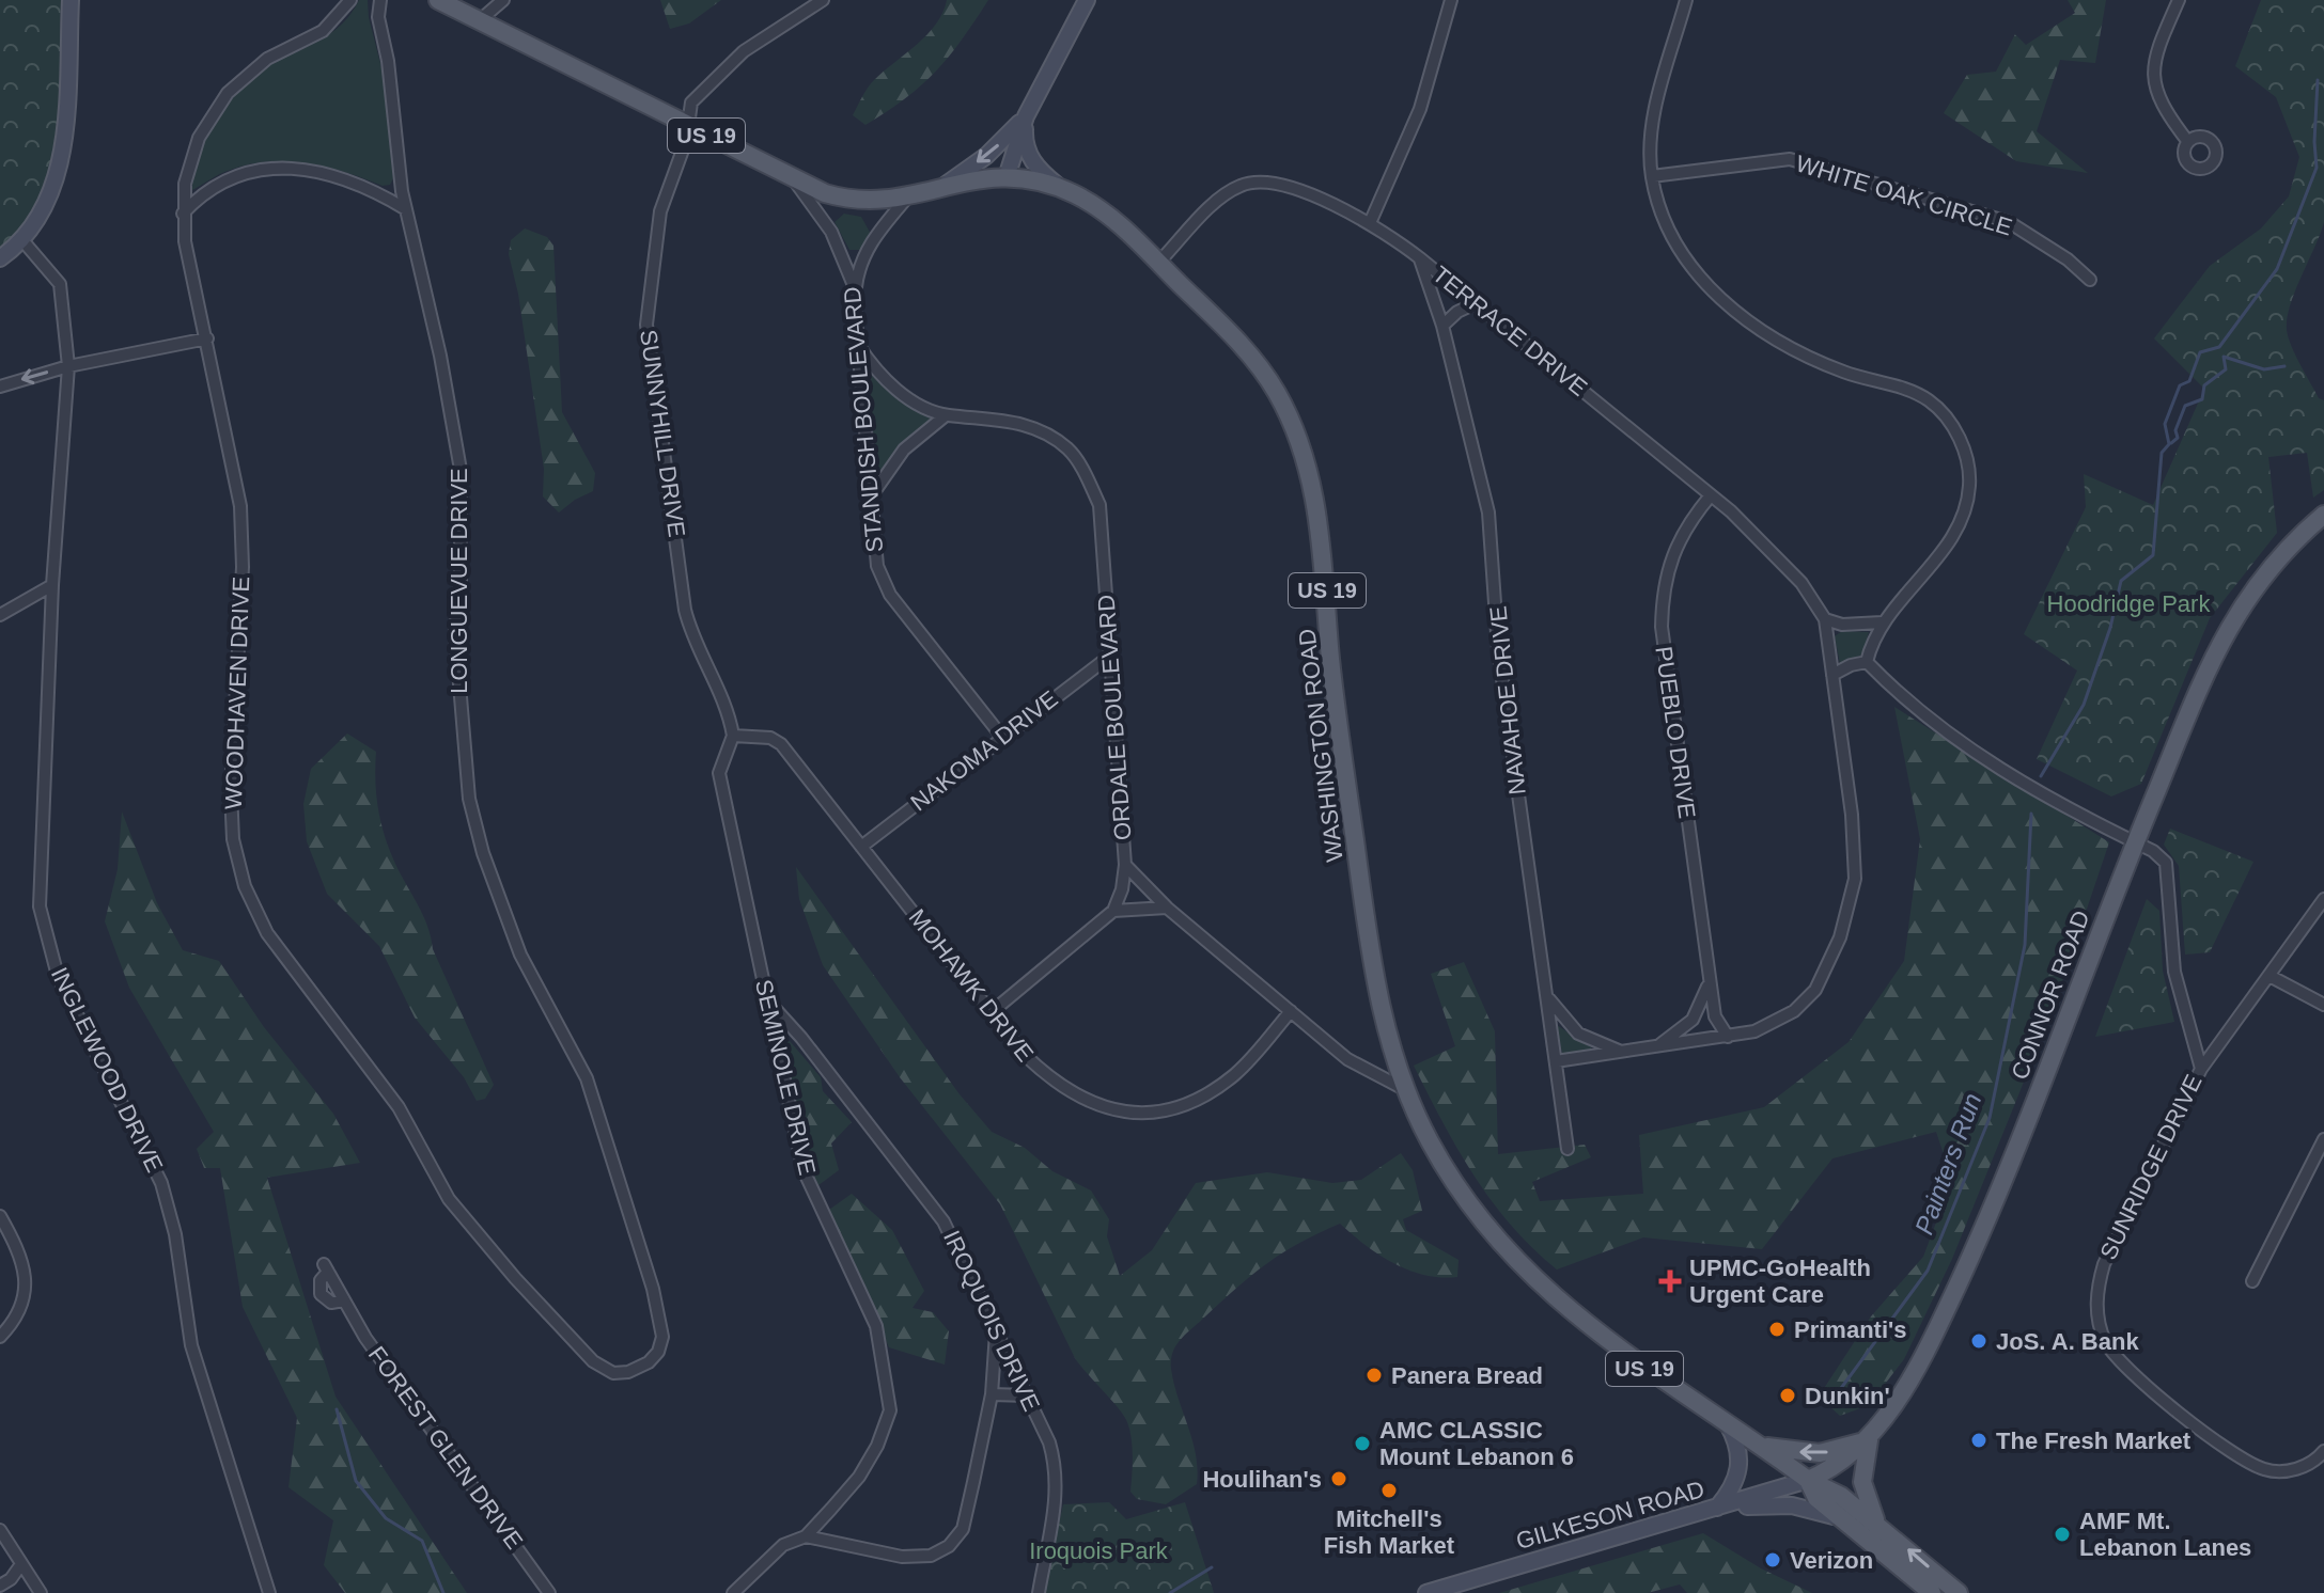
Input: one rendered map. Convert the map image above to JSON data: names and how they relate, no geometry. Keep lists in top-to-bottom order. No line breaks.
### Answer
{"streets":{"main road":["US 19","WASHINGTON ROAD","CONNOR ROAD"],"street":["WHITE OAK CIRCLE","TERRACE DRIVE","STANDISH BOULEVARD","SUNNYHILL DRIVE","LONGUEVUE DRIVE","WOODHAVEN DRIVE","NAVAHOE DRIVE","ORDALE BOULEVARD","PUEBLO DRIVE","NAKOMA DRIVE","MOHAWK DRIVE","INGLEWOOD DRIVE","SEMINOLE DRIVE","SUNRIDGE DRIVE","IROQUOIS DRIVE","FOREST GLEN DRIVE","GILKESON ROAD"]},"crossings":[["TERRACE DRIVE","NAVAHOE DRIVE"],["TERRACE DRIVE","PUEBLO DRIVE"],["TERRACE DRIVE","WASHINGTON ROAD"],["STANDISH BOULEVARD","ORDALE BOULEVARD"],["STANDISH BOULEVARD","WASHINGTON ROAD"],["STANDISH BOULEVARD","NAKOMA DRIVE"],["SUNNYHILL DRIVE","WASHINGTON ROAD"],["SUNNYHILL DRIVE","MOHAWK DRIVE"],["SUNNYHILL DRIVE","SEMINOLE DRIVE"],["LONGUEVUE DRIVE","WOODHAVEN DRIVE"],["ORDALE BOULEVARD","WASHINGTON ROAD"],["ORDALE BOULEVARD","NAKOMA DRIVE"],["ORDALE BOULEVARD","MOHAWK DRIVE"],["WASHINGTON ROAD","CONNOR ROAD"],["WASHINGTON ROAD","GILKESON ROAD"],["NAKOMA DRIVE","MOHAWK DRIVE"],["MOHAWK DRIVE","SEMINOLE DRIVE"],["CONNOR ROAD","SUNRIDGE DRIVE"],["CONNOR ROAD","GILKESON ROAD"],["SEMINOLE DRIVE","IROQUOIS DRIVE"]],"water":["Painters Run"],"parks":["Hoodridge Park","Iroquois Park"],"places":{"health":["UPMC-GoHealth Urgent Care"],"other":["Primanti's","JoS. A. Bank","Panera Bread","Dunkin'","The Fresh Market","AMC CLASSIC Mount Lebanon 6","Houlihan's","Mitchell's Fish Market","AMF Mt. Lebanon Lanes","Verizon"]}}
